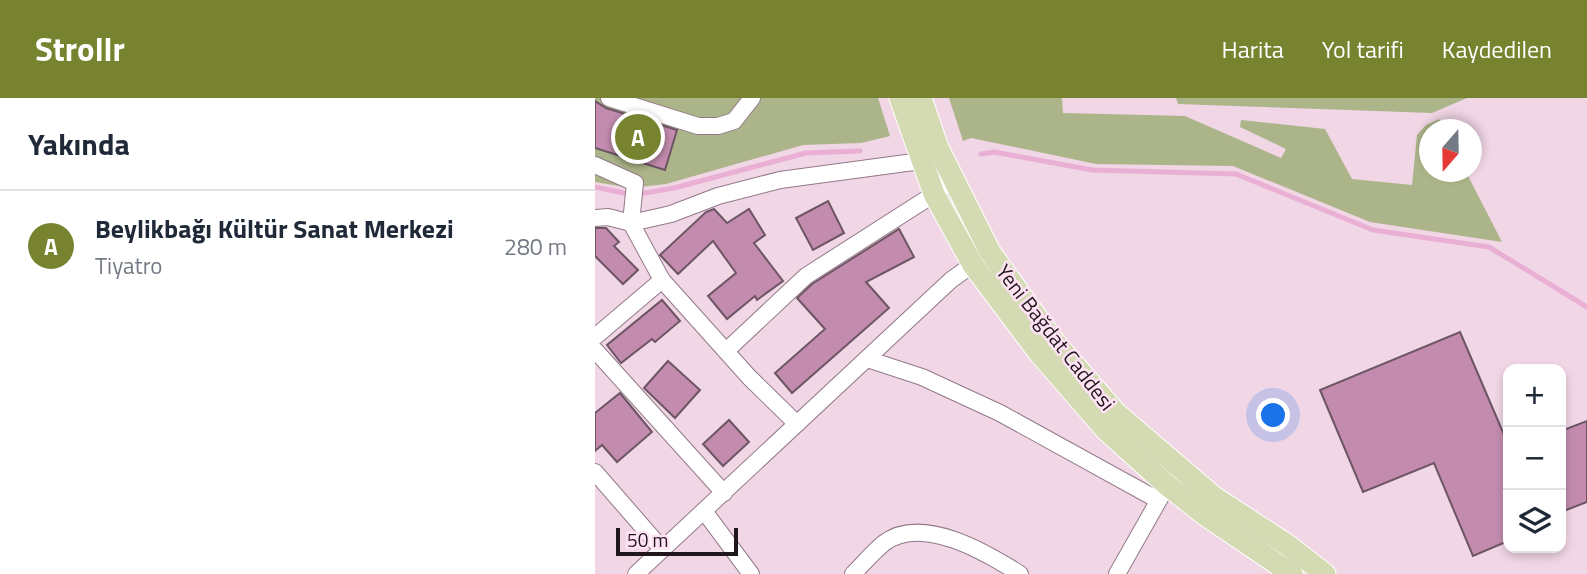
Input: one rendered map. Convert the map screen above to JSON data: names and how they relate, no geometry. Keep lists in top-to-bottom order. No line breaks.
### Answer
{"streets":{"main road":["Yeni Bağdat Caddesi"]},"scale_bar":"50 m","north":"bottom","page":{"header":"Strollr","nav":["Harita","Yol tarifi","Kaydedilen"],"heading":"Yakında","pins":"A","list":[{"mark":"A","name":"Beylikbağı Kültür Sanat Merkezi","note":"Tiyatro","value":"280 m"}],"map_buttons":["+","−"],"scale":"50 m"}}
